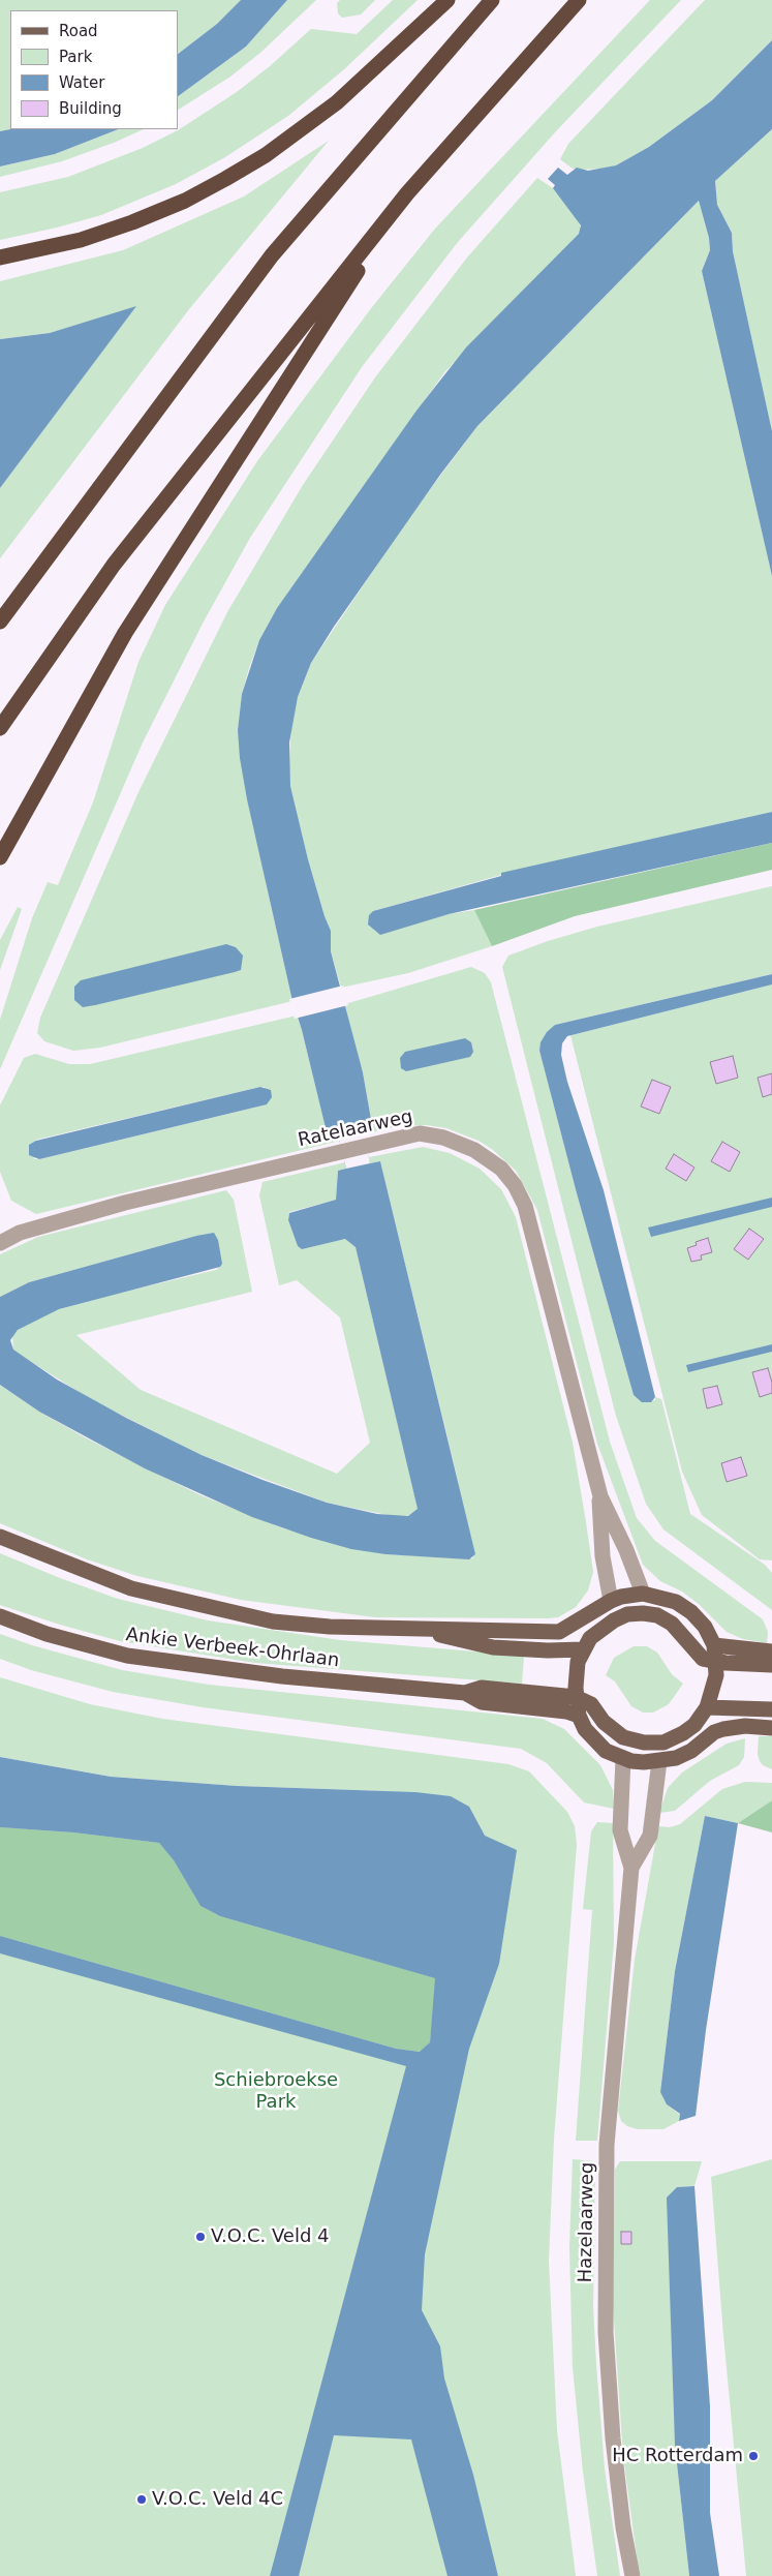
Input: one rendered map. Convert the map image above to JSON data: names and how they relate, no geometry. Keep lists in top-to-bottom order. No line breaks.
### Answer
{"streets":{"main road":["Ankie Verbeek-Ohrlaan"],"street":["Ratelaarweg","Hazelaarweg"]},"crossings":[["Ratelaarweg","Ankie Verbeek-Ohrlaan"]],"parks":["Schiebroekse Park"],"places":["V.O.C. Veld 4","HC Rotterdam","V.O.C. Veld 4C"],"legend":["Road","Park","Water","Building"]}
